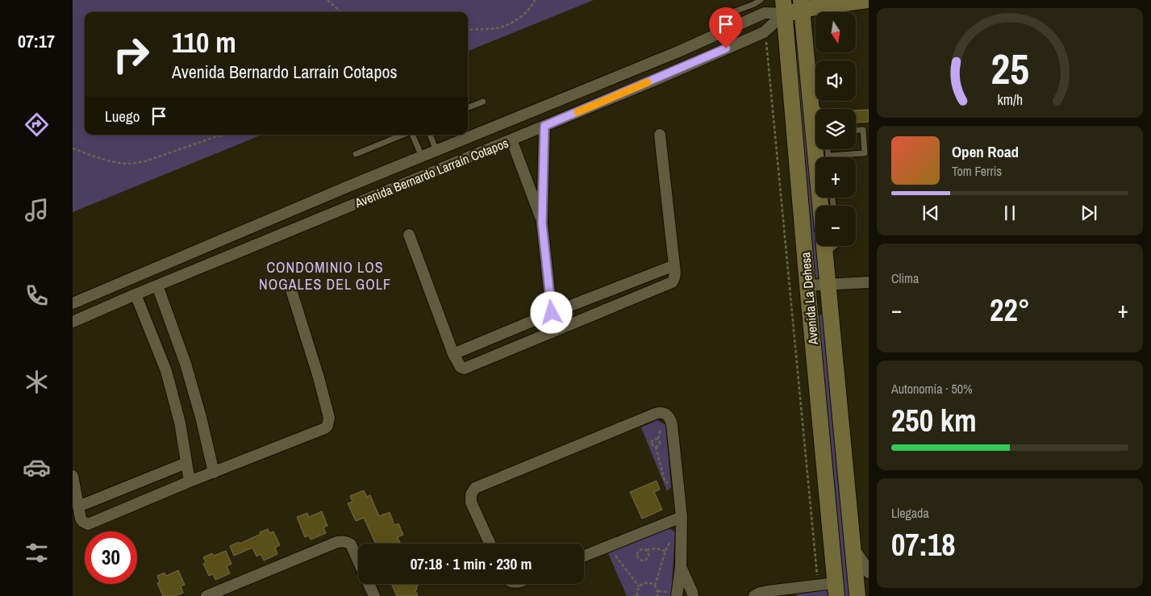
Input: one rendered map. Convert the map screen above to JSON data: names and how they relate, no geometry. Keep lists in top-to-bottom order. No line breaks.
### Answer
{"streets":{"street":["Avenida Bernardo Larraín Cotapos","Avenida La Dehesa"]},"crossings":[["Avenida Bernardo Larraín Cotapos","Avenida La Dehesa"]],"districts":["CONDOMINIO LOS NOGALES DEL GOLF"],"north":"bottom","page":{"tabs":"07:17","map_buttons":["+","−"],"turn":["110 m","Avenida Bernardo Larraín Cotapos"],"then":"Luego","song":["Open Road","Tom Ferris"],"tile":["Clima",["Autonomía · 50%","250 km"],["Llegada","07:18"]],"heat":["−","22°","+"],"limit":"30","trip":"07:18 · 1 min · 230 m","gauge":["25","km/h"]}}
